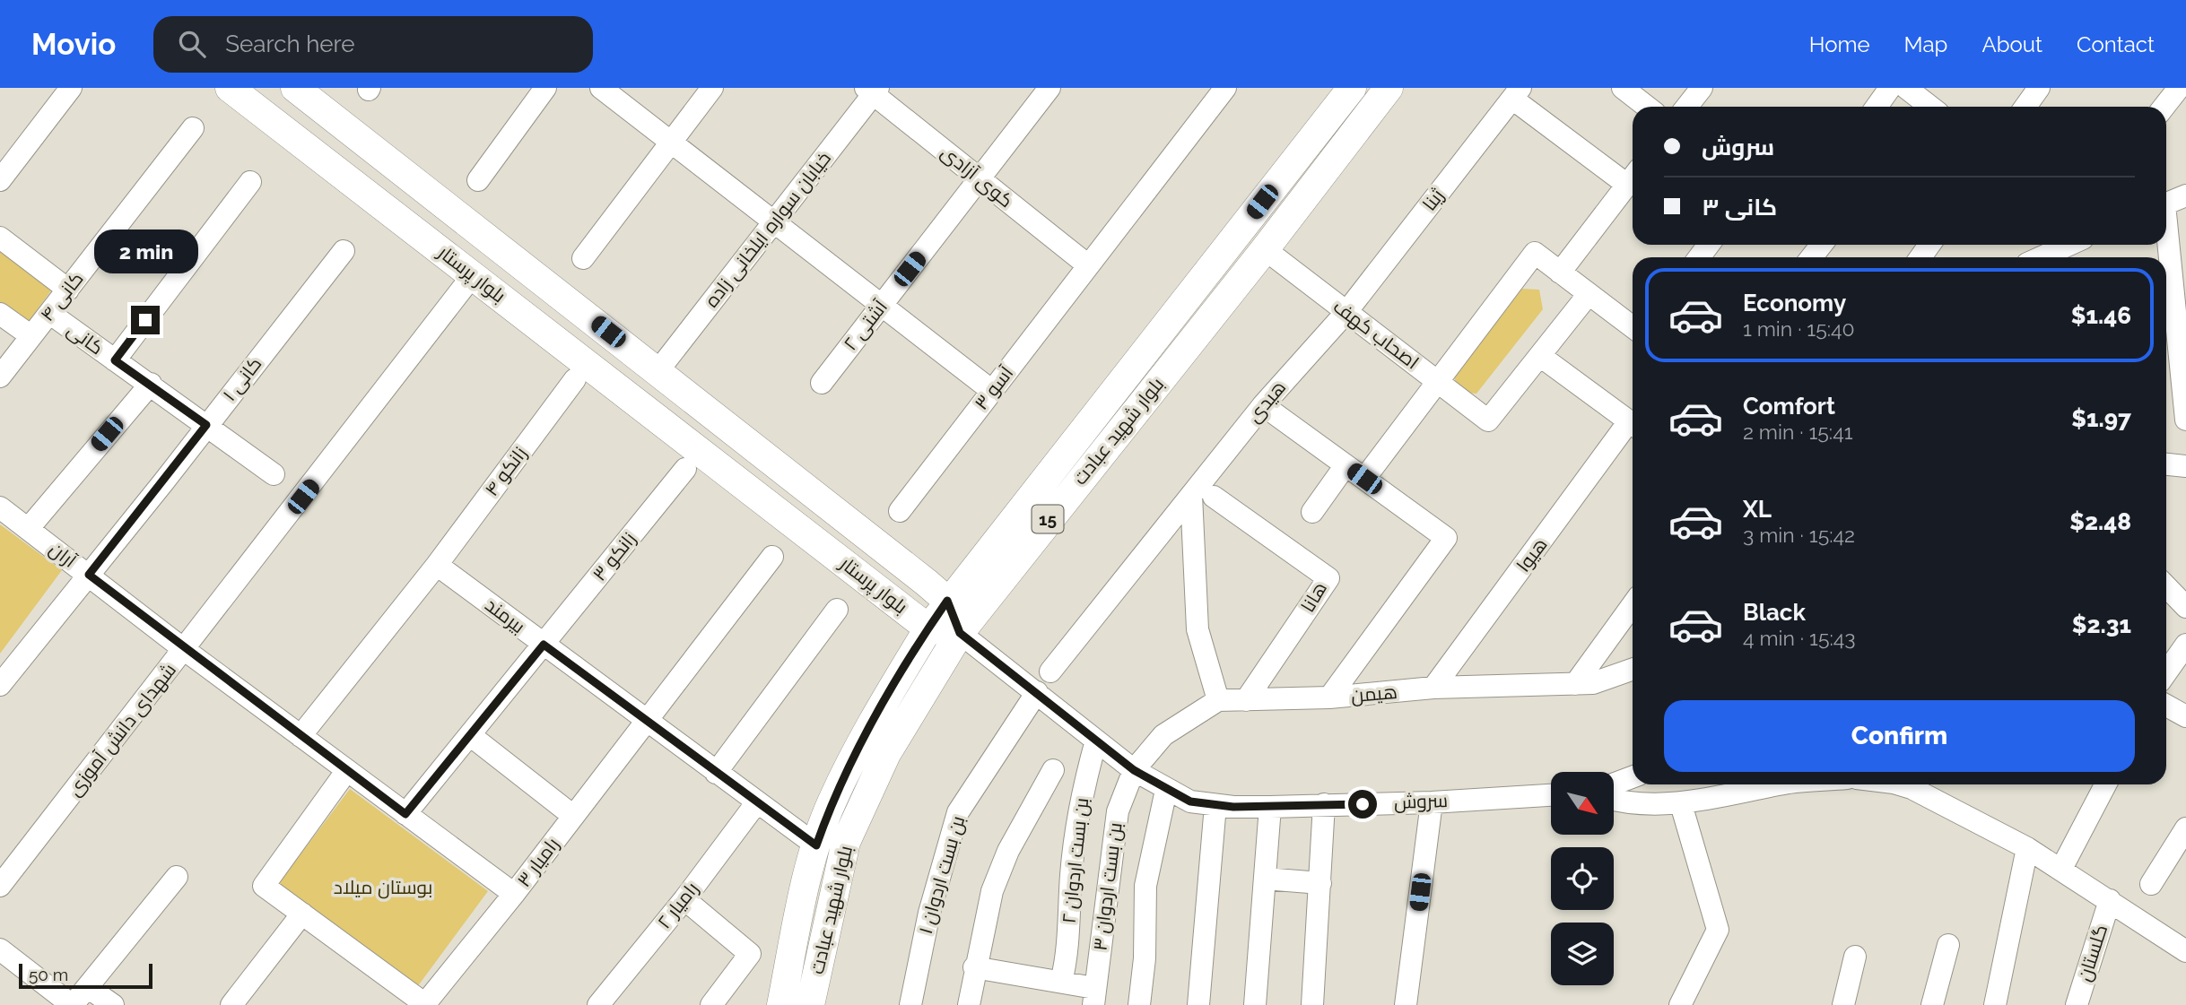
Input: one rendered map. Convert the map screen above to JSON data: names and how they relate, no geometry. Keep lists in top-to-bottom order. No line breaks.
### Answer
{"streets":{"main road":["بلوار پرستار","بلوار شهید عبادت","15"],"street":["کوی آزادی","ژینا","خیابان سواره ایلخانی زاده","کانی ۴","آشتی ۲","اصحاب کهف","کانی","کانی ۱","آسو ۳","هیدی","زانکو ۴","آران","هیوا","زانکو ۳","هانا","بیرمند","هیمن","شهدای دانش آموزی","سروش","بن بست اردوان ۲","رامیار ۳","بن بست اردوان ۱","بن بست اردوان ۳","رامیار ۲","گلستان"]},"crossings":[["کوی آزادی","خیابان سواره ایلخانی زاده"],["کوی آزادی","آشتی ۲"],["کوی آزادی","آسو ۳"],["ژینا","اصحاب کهف"],["ژینا","هیدی"],["خیابان سواره ایلخانی زاده","بلوار پرستار"],["بلوار پرستار","بلوار شهید عبادت"],["بلوار پرستار","شهدای دانش آموزی"],["بلوار پرستار","سروش"],["کانی ۴","کانی"],["اصحاب کهف","هیدی"],["اصحاب کهف","بلوار شهید عبادت"],["کانی","کانی ۱"],["کانی ۱","آران"],["بلوار شهید عبادت","بیرمند"],["بلوار شهید عبادت","سروش"],["زانکو ۴","آران"],["زانکو ۴","بیرمند"],["آران","زانکو ۳"],["آران","شهدای دانش آموزی"],["آران","رامیار ۳"],["هیوا","هیمن"],["زانکو ۳","بیرمند"],["هانا","هیمن"],["بیرمند","رامیار ۳"],["بیرمند","رامیار ۲"],["سروش","بن بست اردوان ۲"],["سروش","بن بست اردوان ۱"],["سروش","بن بست اردوان ۳"]],"parks":["بوستان میلاد"],"scale_bar":"50 m","north":"bottom right","page":{"header":"Movio","search":"Search here","nav":["Home","Map","About","Contact"],"banner":["سروش","کانی ۳"],"bubble":"2 min","list":[{"name":"Economy","note":"1 min · 15:40","value":"$1.46"},{"name":"Comfort","note":"2 min · 15:41","value":"$1.97"},{"name":"XL","note":"3 min · 15:42","value":"$2.48"},{"name":"Black","note":"4 min · 15:43","value":"$2.31"}],"buttons":"Confirm","scale":"50 m"}}
